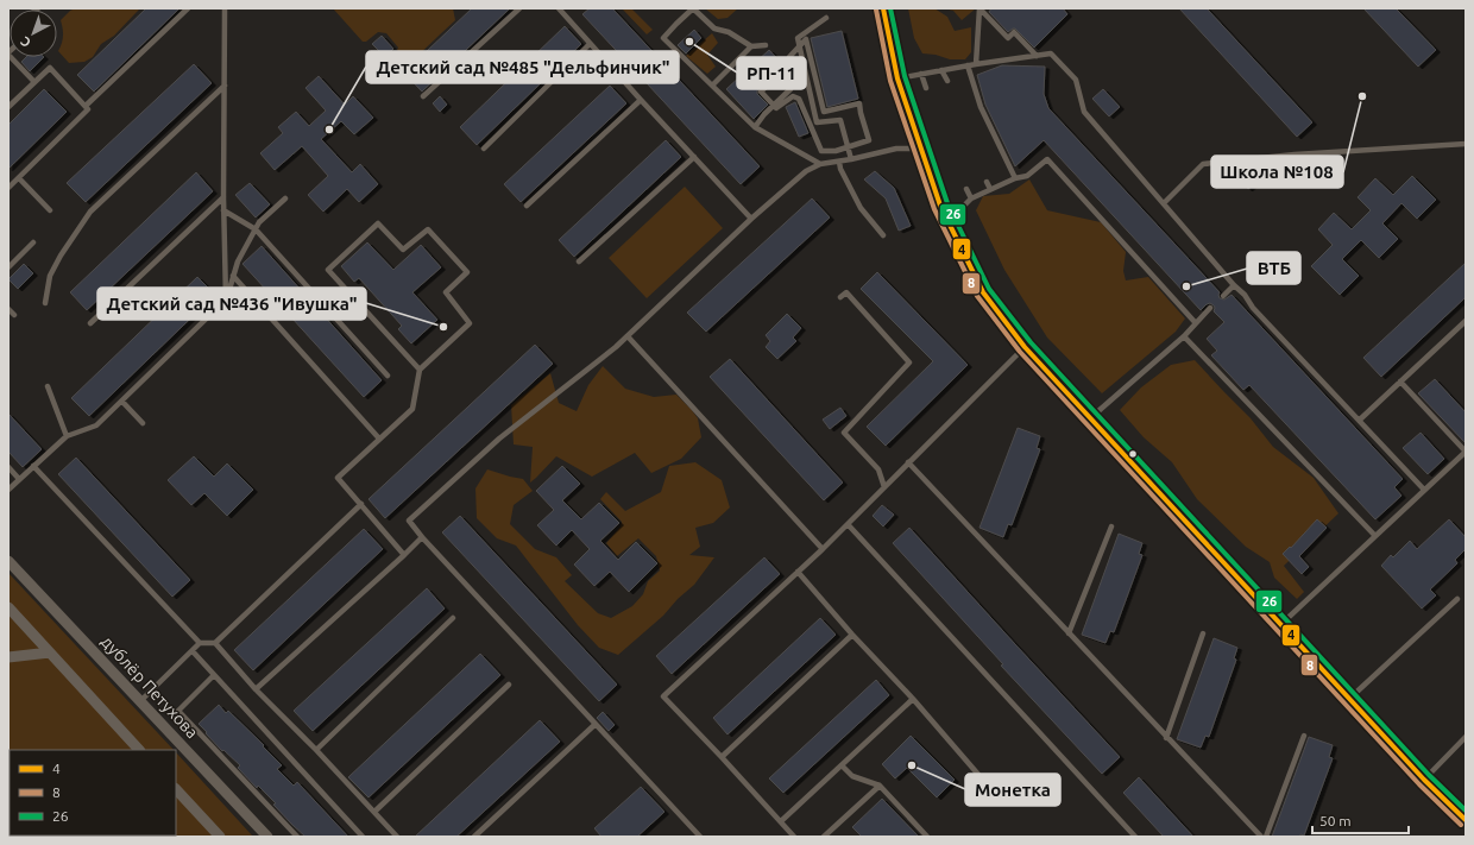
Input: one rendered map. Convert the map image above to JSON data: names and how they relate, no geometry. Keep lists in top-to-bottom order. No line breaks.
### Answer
{"streets":{"street":["дублёр Петухова"]},"places":["РП-11","Школа №108","Детский сад №485 \"Дельфинчик\"","ВТБ","Детский сад №436 \"Ивушка\"","Монетка"],"lines":["transit line 4","transit line 26","transit line 8"],"legend":["4","8","26"],"scale_bar":"50 m","north":"bottom left"}
